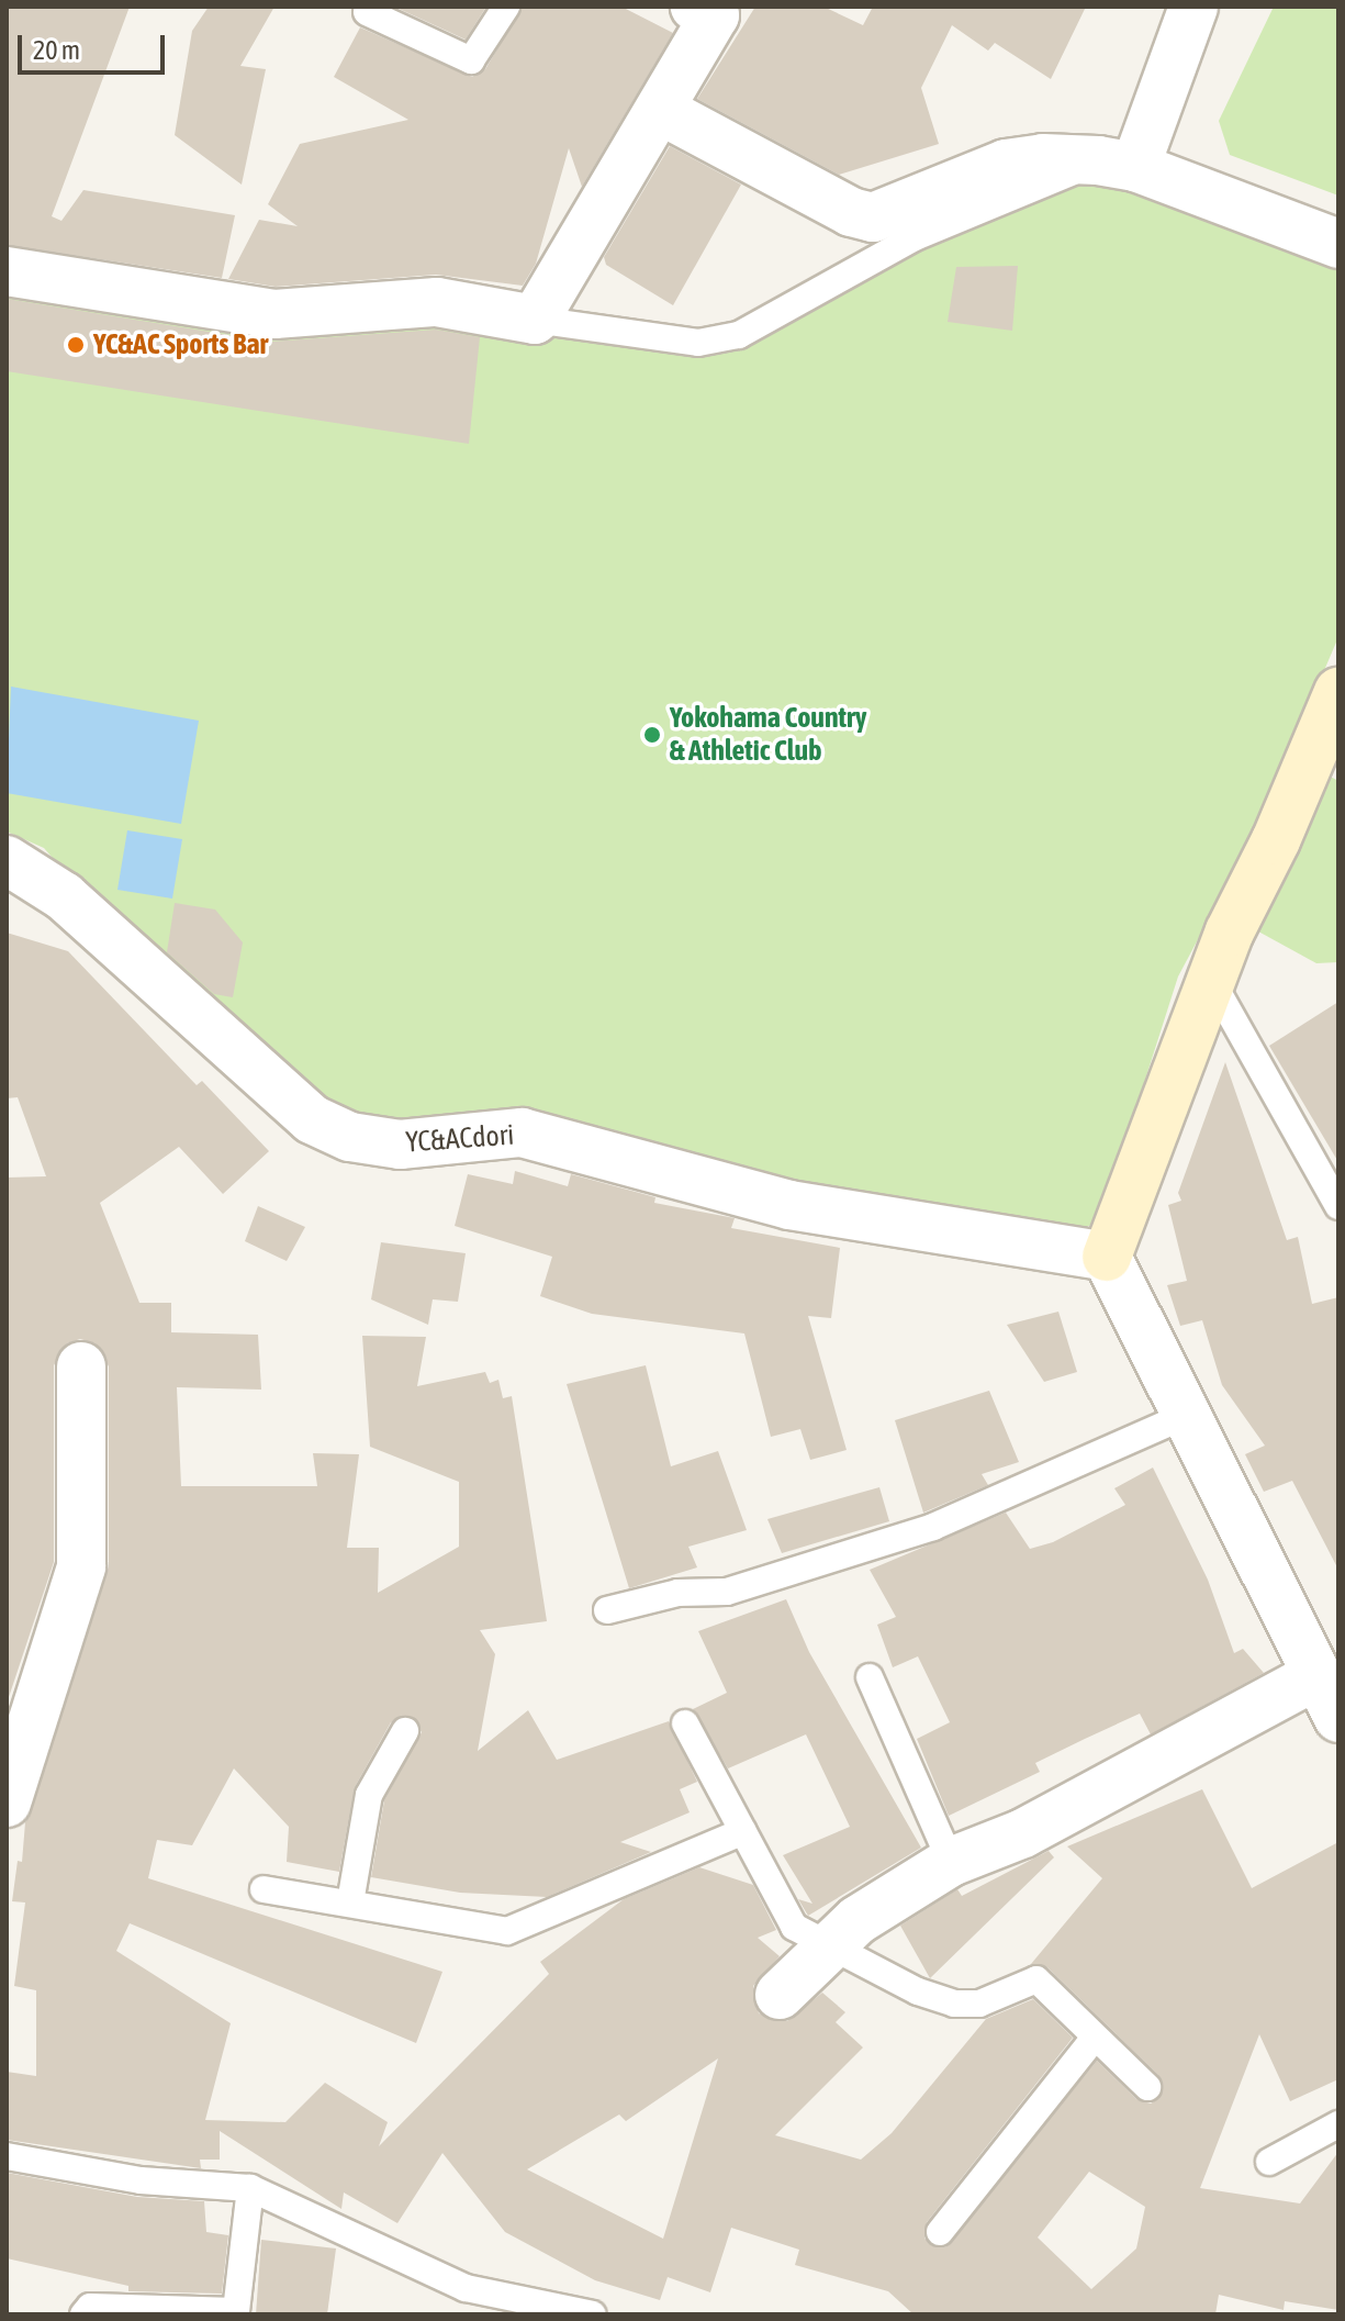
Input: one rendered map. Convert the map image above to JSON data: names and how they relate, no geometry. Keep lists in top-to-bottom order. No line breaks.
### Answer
{"streets":{"street":["YC&ACdori"]},"places":["YC&AC Sports Bar","Yokohama Country & Athletic Club"],"scale_bar":"20 m"}
